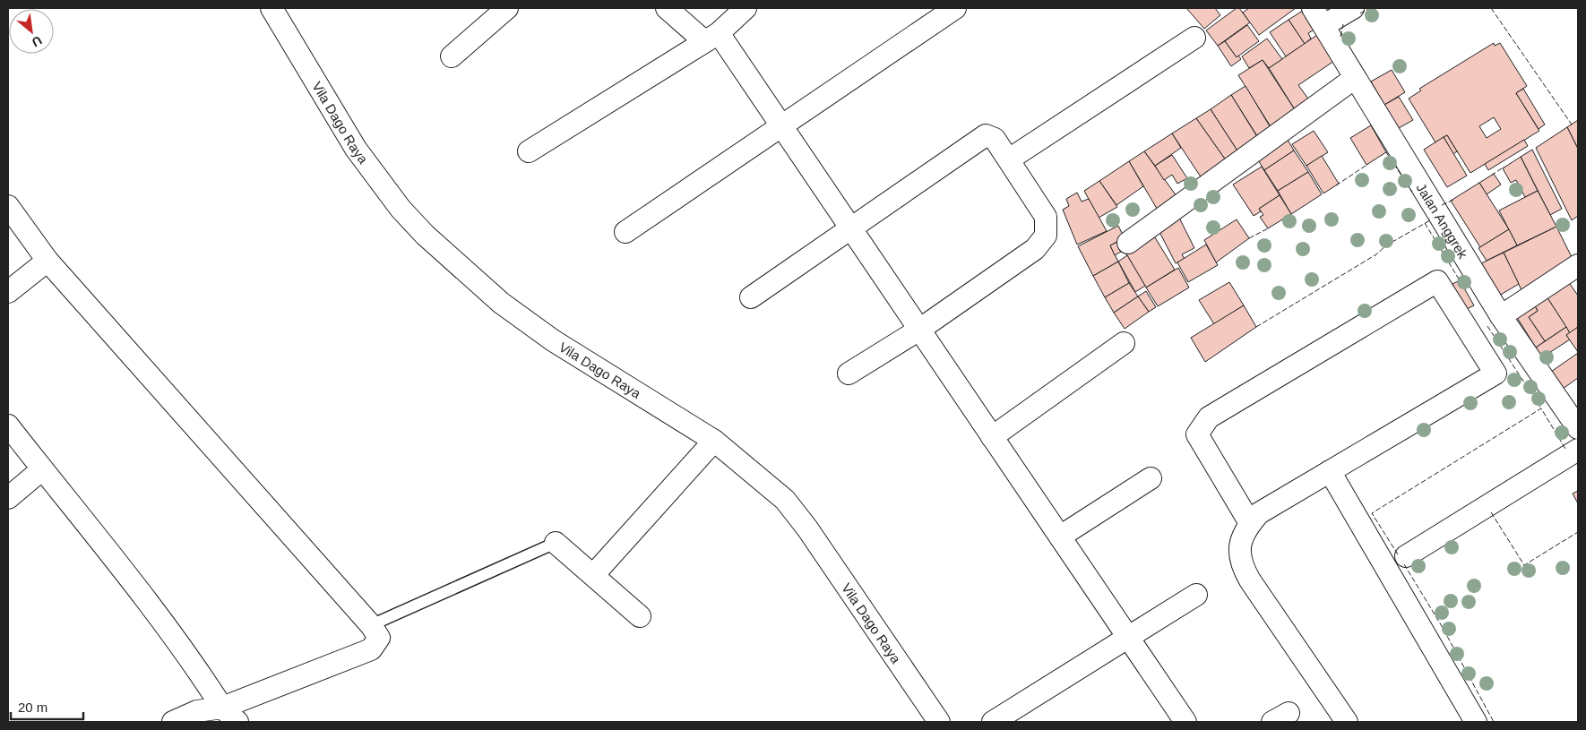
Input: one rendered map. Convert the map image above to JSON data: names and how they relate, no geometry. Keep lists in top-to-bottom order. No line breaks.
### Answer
{"streets":{"street":["Vila Dago Raya","Jalan Anggrek"]},"scale_bar":"20 m","north":"bottom right"}
